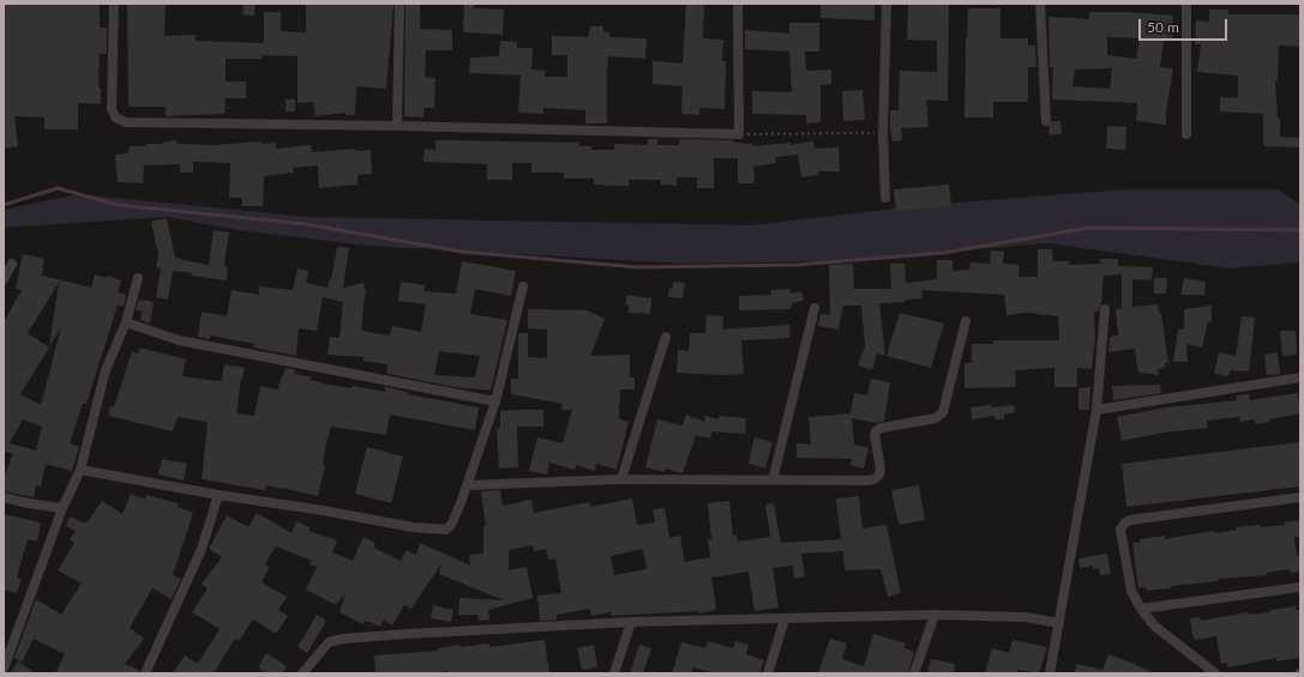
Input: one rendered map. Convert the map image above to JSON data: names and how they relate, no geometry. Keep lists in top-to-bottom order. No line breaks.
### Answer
{"scale_bar":"50 m"}
